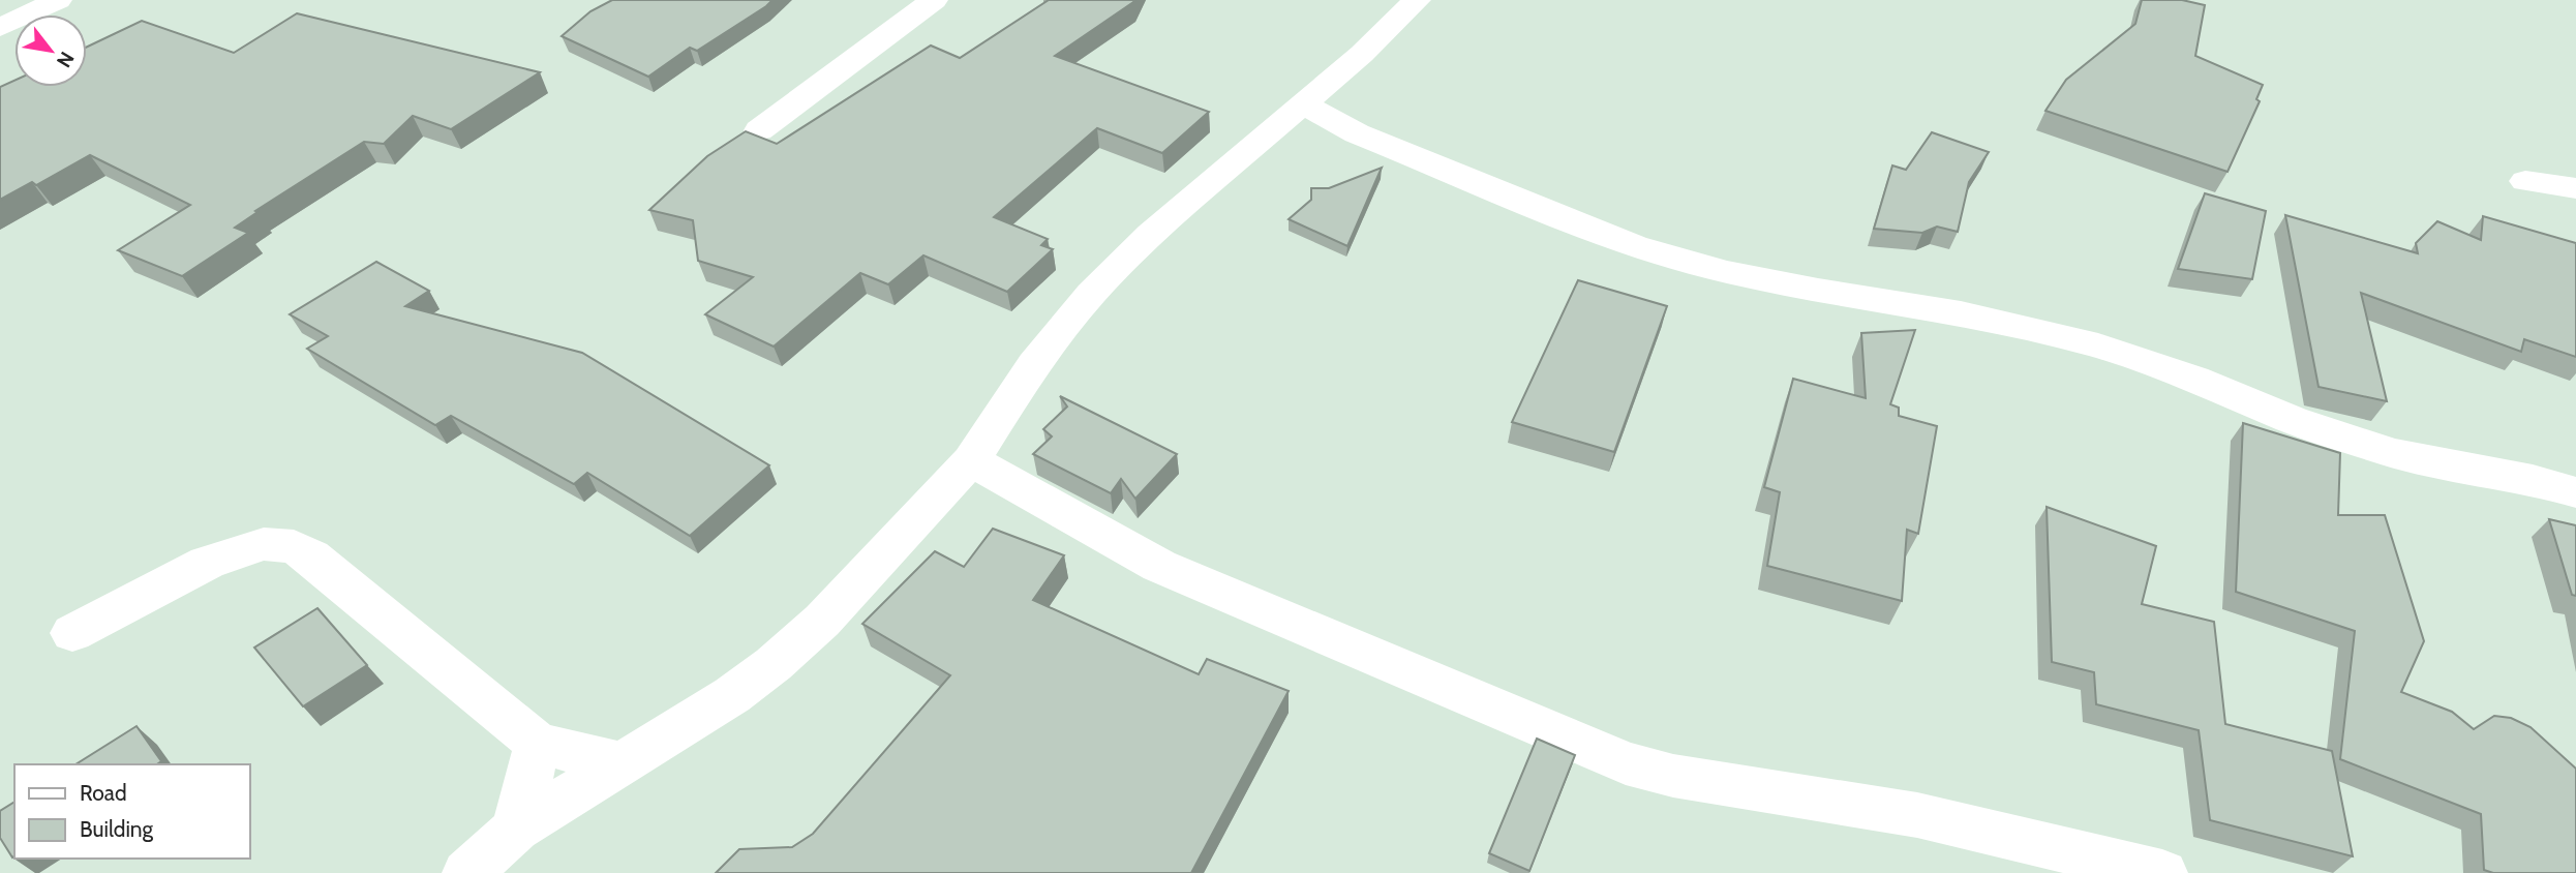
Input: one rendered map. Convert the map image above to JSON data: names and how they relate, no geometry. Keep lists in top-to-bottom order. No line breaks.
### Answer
{"legend":["Road","Building"],"north":"bottom right"}
